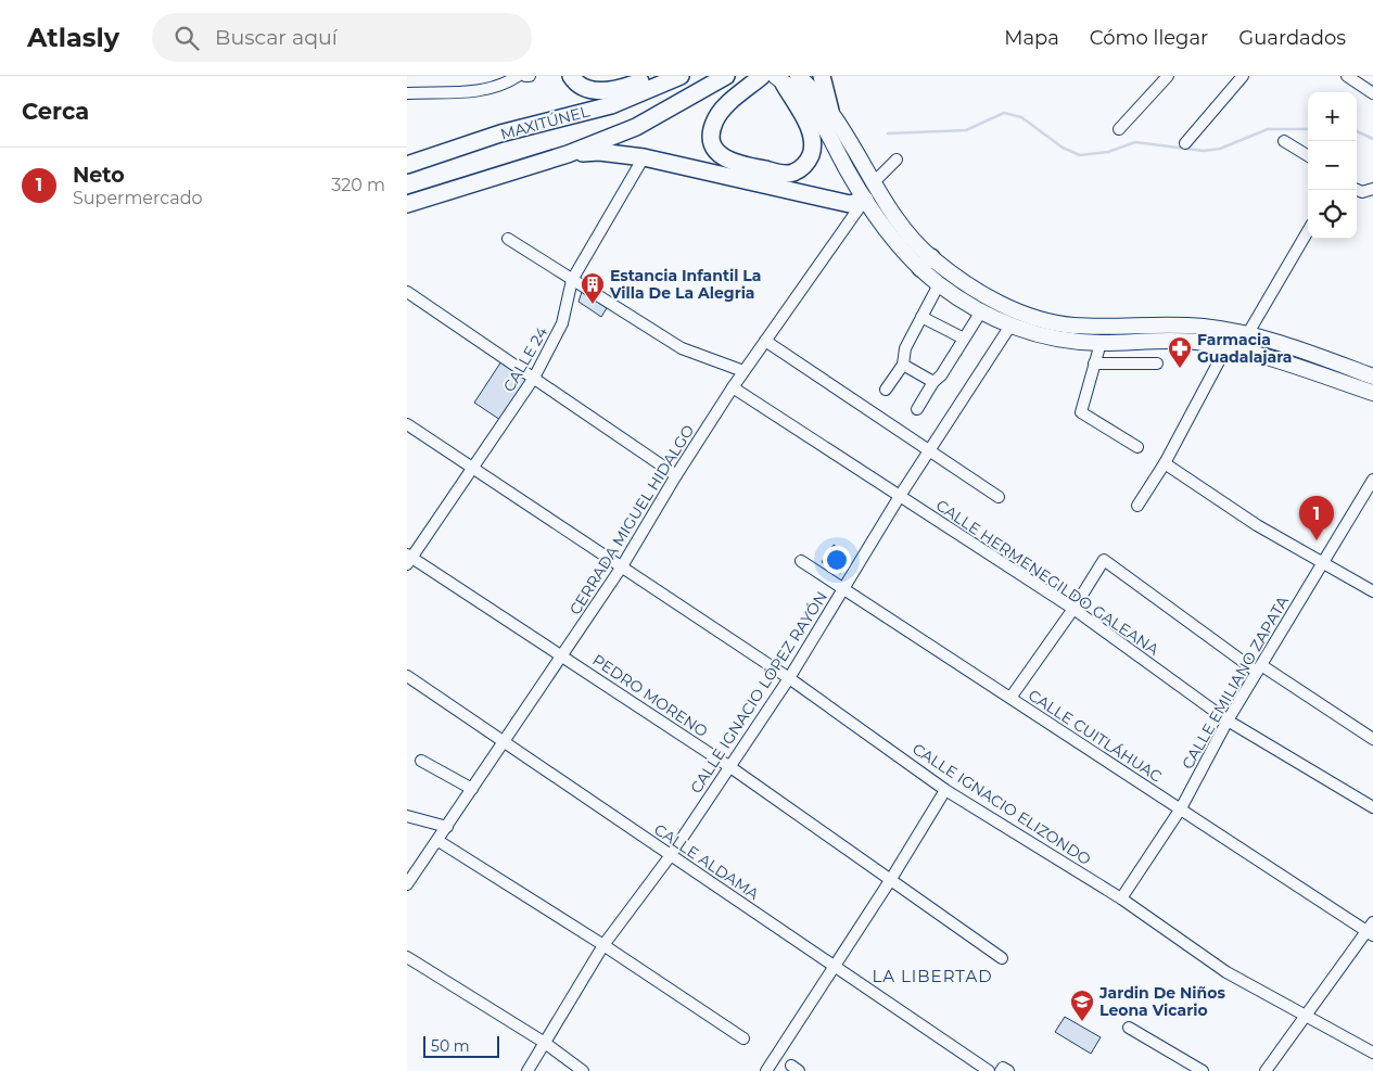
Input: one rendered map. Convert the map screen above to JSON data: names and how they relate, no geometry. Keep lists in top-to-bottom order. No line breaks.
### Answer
{"streets":{"highway":["MAXITÚNEL"],"street":["CALLE 24","CERRADA MIGUEL HIDALGO","CALLE HERMENEGILDO GALEANA","CALLE EMILIANO ZAPATA","CALLE IGNACIO LÓPEZ RAYÓN","PEDRO MORENO","CALLE CUITLÁHUAC","CALLE IGNACIO ELIZONDO","CALLE ALDAMA"]},"crossings":[["CALLE 24","PEDRO MORENO"],["CALLE 24","CALLE IGNACIO ELIZONDO"],["CERRADA MIGUEL HIDALGO","CALLE HERMENEGILDO GALEANA"],["CERRADA MIGUEL HIDALGO","PEDRO MORENO"],["CERRADA MIGUEL HIDALGO","CALLE IGNACIO ELIZONDO"],["CERRADA MIGUEL HIDALGO","CALLE ALDAMA"],["CALLE HERMENEGILDO GALEANA","CALLE EMILIANO ZAPATA"],["CALLE HERMENEGILDO GALEANA","CALLE IGNACIO LÓPEZ RAYÓN"],["CALLE EMILIANO ZAPATA","CALLE CUITLÁHUAC"],["CALLE EMILIANO ZAPATA","CALLE IGNACIO ELIZONDO"],["CALLE IGNACIO LÓPEZ RAYÓN","PEDRO MORENO"],["CALLE IGNACIO LÓPEZ RAYÓN","CALLE CUITLÁHUAC"],["CALLE IGNACIO LÓPEZ RAYÓN","CALLE IGNACIO ELIZONDO"],["CALLE IGNACIO LÓPEZ RAYÓN","CALLE ALDAMA"]],"districts":["LA LIBERTAD"],"places":{"building":["Estancia Infantil La Villa De La Alegria"],"pharmacy":["Farmacia Guadalajara"],"school or university":["Jardin De Niños Leona Vicario"]},"scale_bar":"50 m","page":{"header":"Atlasly","search":"Buscar aquí","nav":["Mapa","Cómo llegar","Guardados"],"heading":"Cerca","map_buttons":["+","−"],"list":[{"mark":"1","name":"Neto","note":"Supermercado","value":"320 m"}],"pins":"1","scale":"50 m"}}
